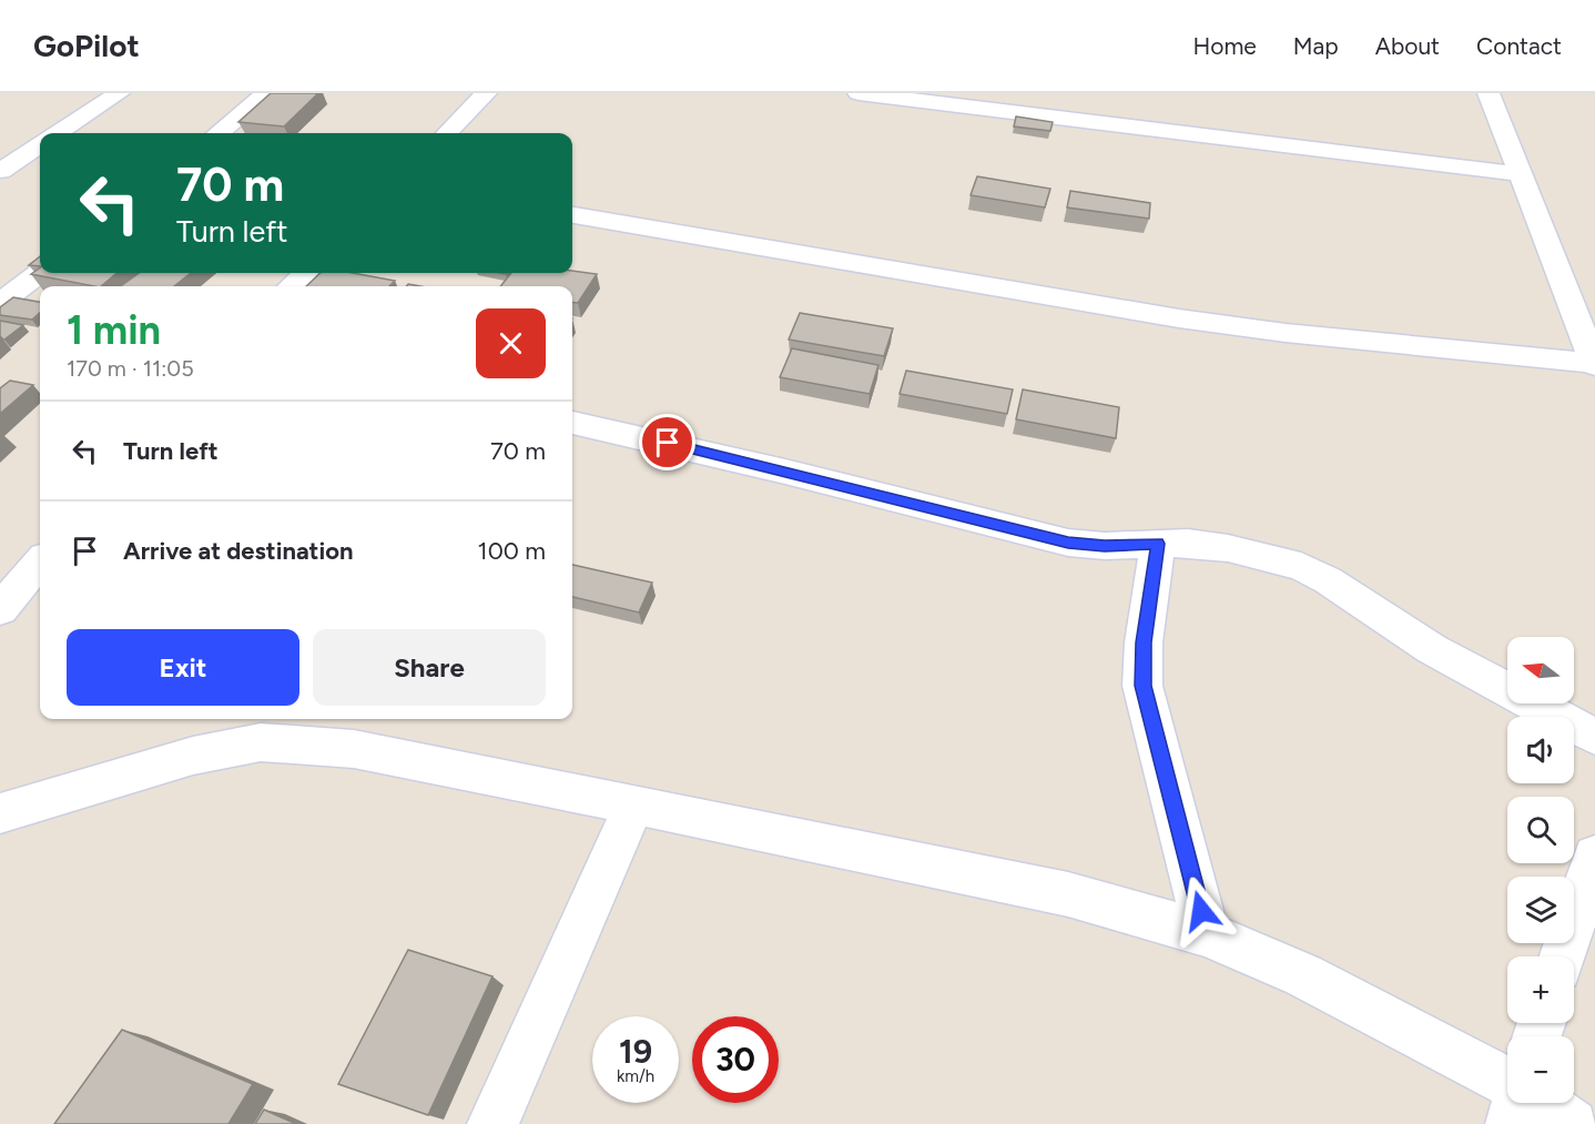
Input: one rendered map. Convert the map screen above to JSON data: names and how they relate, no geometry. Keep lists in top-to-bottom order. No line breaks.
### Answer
{"north":"left","page":{"header":"GoPilot","nav":["Home","Map","About","Contact"],"turn":["70 m","Turn left"],"heading":["1 min","170 m · 11:05"],"list":[{"name":"Turn left","value":"70 m"},{"name":"Arrive at destination","value":"100 m"}],"buttons":["Exit","Share"],"map_buttons":["+","−"],"speed":"19 km/h","limit":"30"}}
